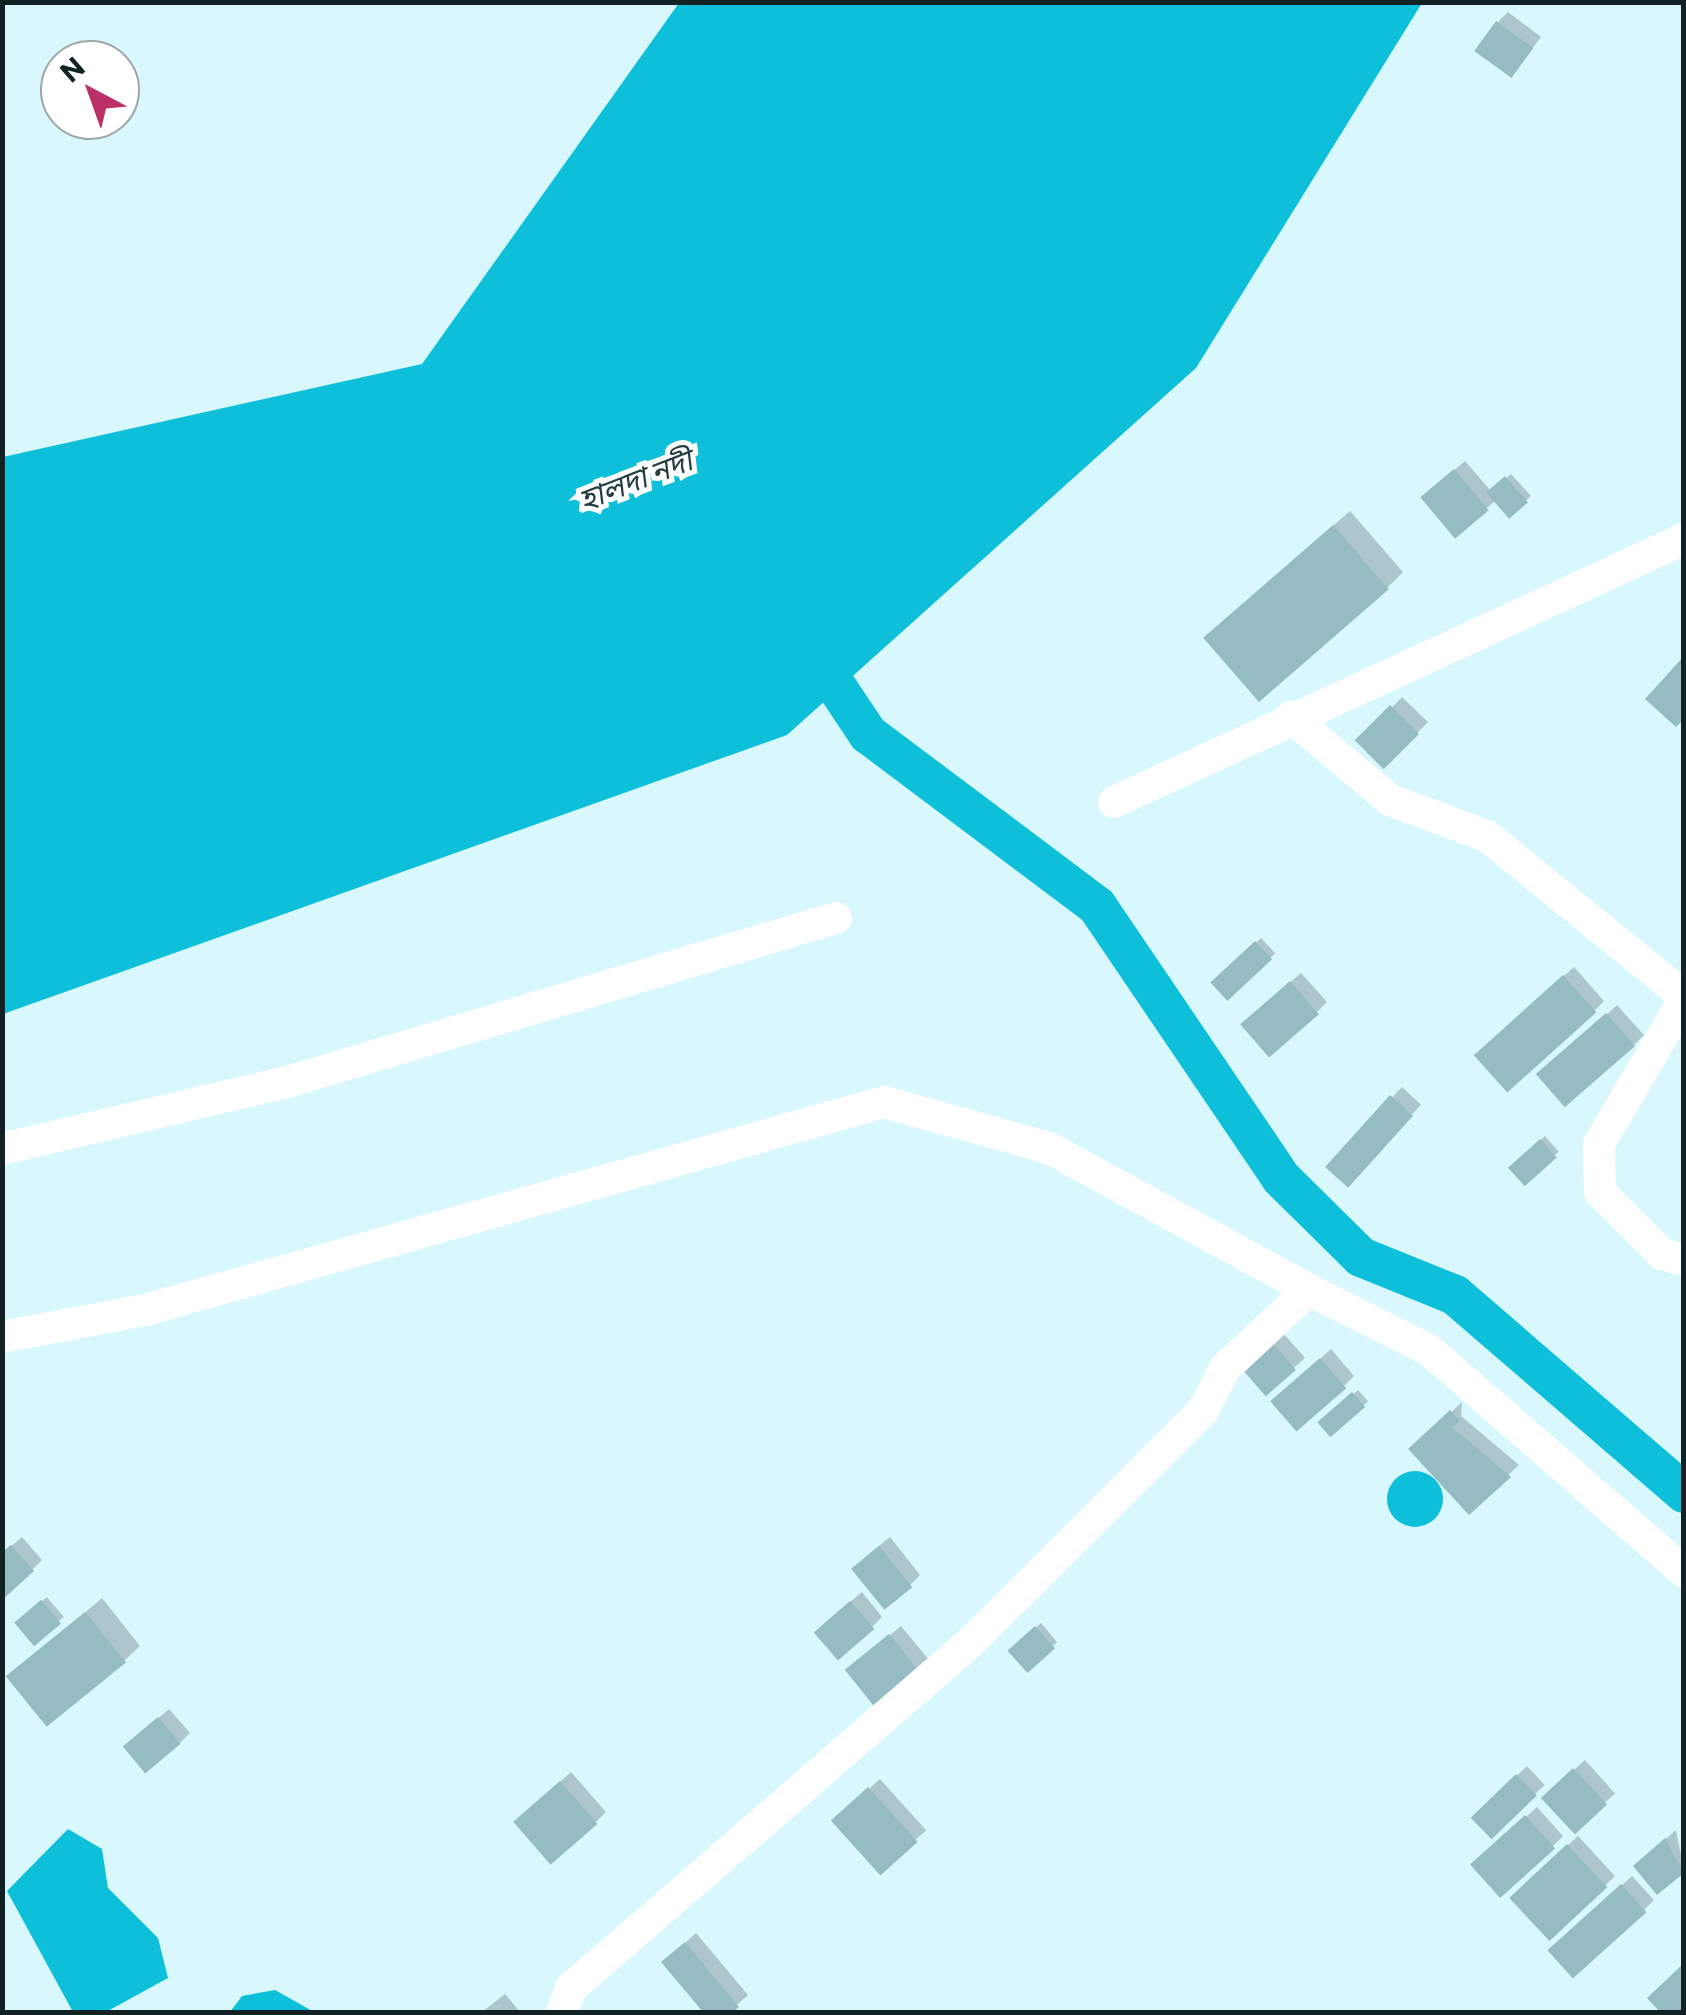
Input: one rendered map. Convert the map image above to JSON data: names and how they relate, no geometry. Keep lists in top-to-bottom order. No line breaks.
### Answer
{"water":["হালদা নদী"],"north":"top left"}
